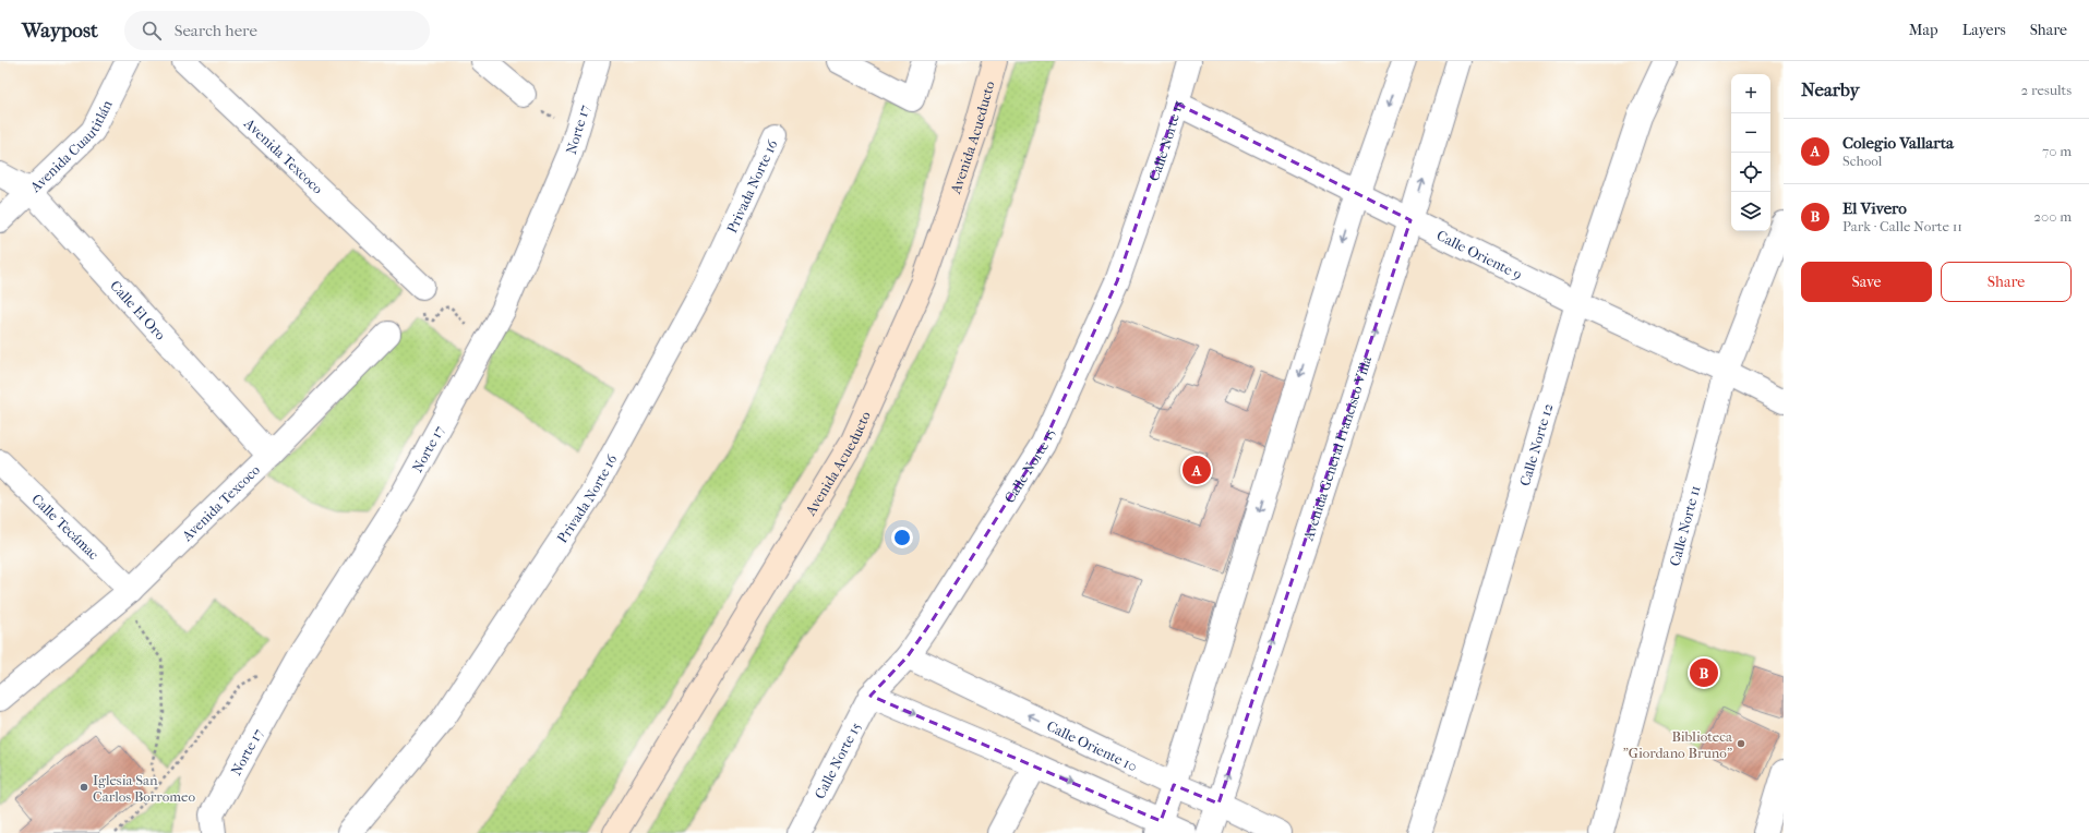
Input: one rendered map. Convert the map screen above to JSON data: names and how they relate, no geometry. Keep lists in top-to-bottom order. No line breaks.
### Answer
{"streets":{"street":["Norte 17","Avenida Acueducto","Calle Norte 15","Avenida Cuautitlán","Avenida Texcoco","Privada Norte 16","Calle Oriente 9","Calle El Oro","Calle Norte 12","Avenida General Francisco Villa","Calle Norte 11","Calle Tecámac","Calle Oriente 10"]},"crossings":[["Calle Norte 15","Calle Oriente 9"],["Calle Norte 15","Calle Oriente 10"],["Avenida Cuautitlán","Calle El Oro"],["Avenida Texcoco","Calle El Oro"],["Avenida Texcoco","Calle Tecámac"],["Calle Oriente 9","Calle Norte 12"],["Calle Oriente 9","Avenida General Francisco Villa"],["Calle Oriente 9","Calle Norte 11"],["Avenida General Francisco Villa","Calle Oriente 10"]],"places":["Biblioteca \"Giordano Bruno\"","Iglesia San Carlos Borromeo"],"page":{"header":"Waypost","search":"Search here","nav":["Map","Layers","Share"],"heading":["Nearby","2 results"],"map_buttons":["+","−"],"list":[{"mark":"A","name":"Colegio Vallarta","note":"School","value":"70 m"},{"mark":"B","name":"El Vivero","note":"Park · Calle Norte 11","value":"200 m"}],"buttons":["Save","Share"],"pins":["A","B"]}}
